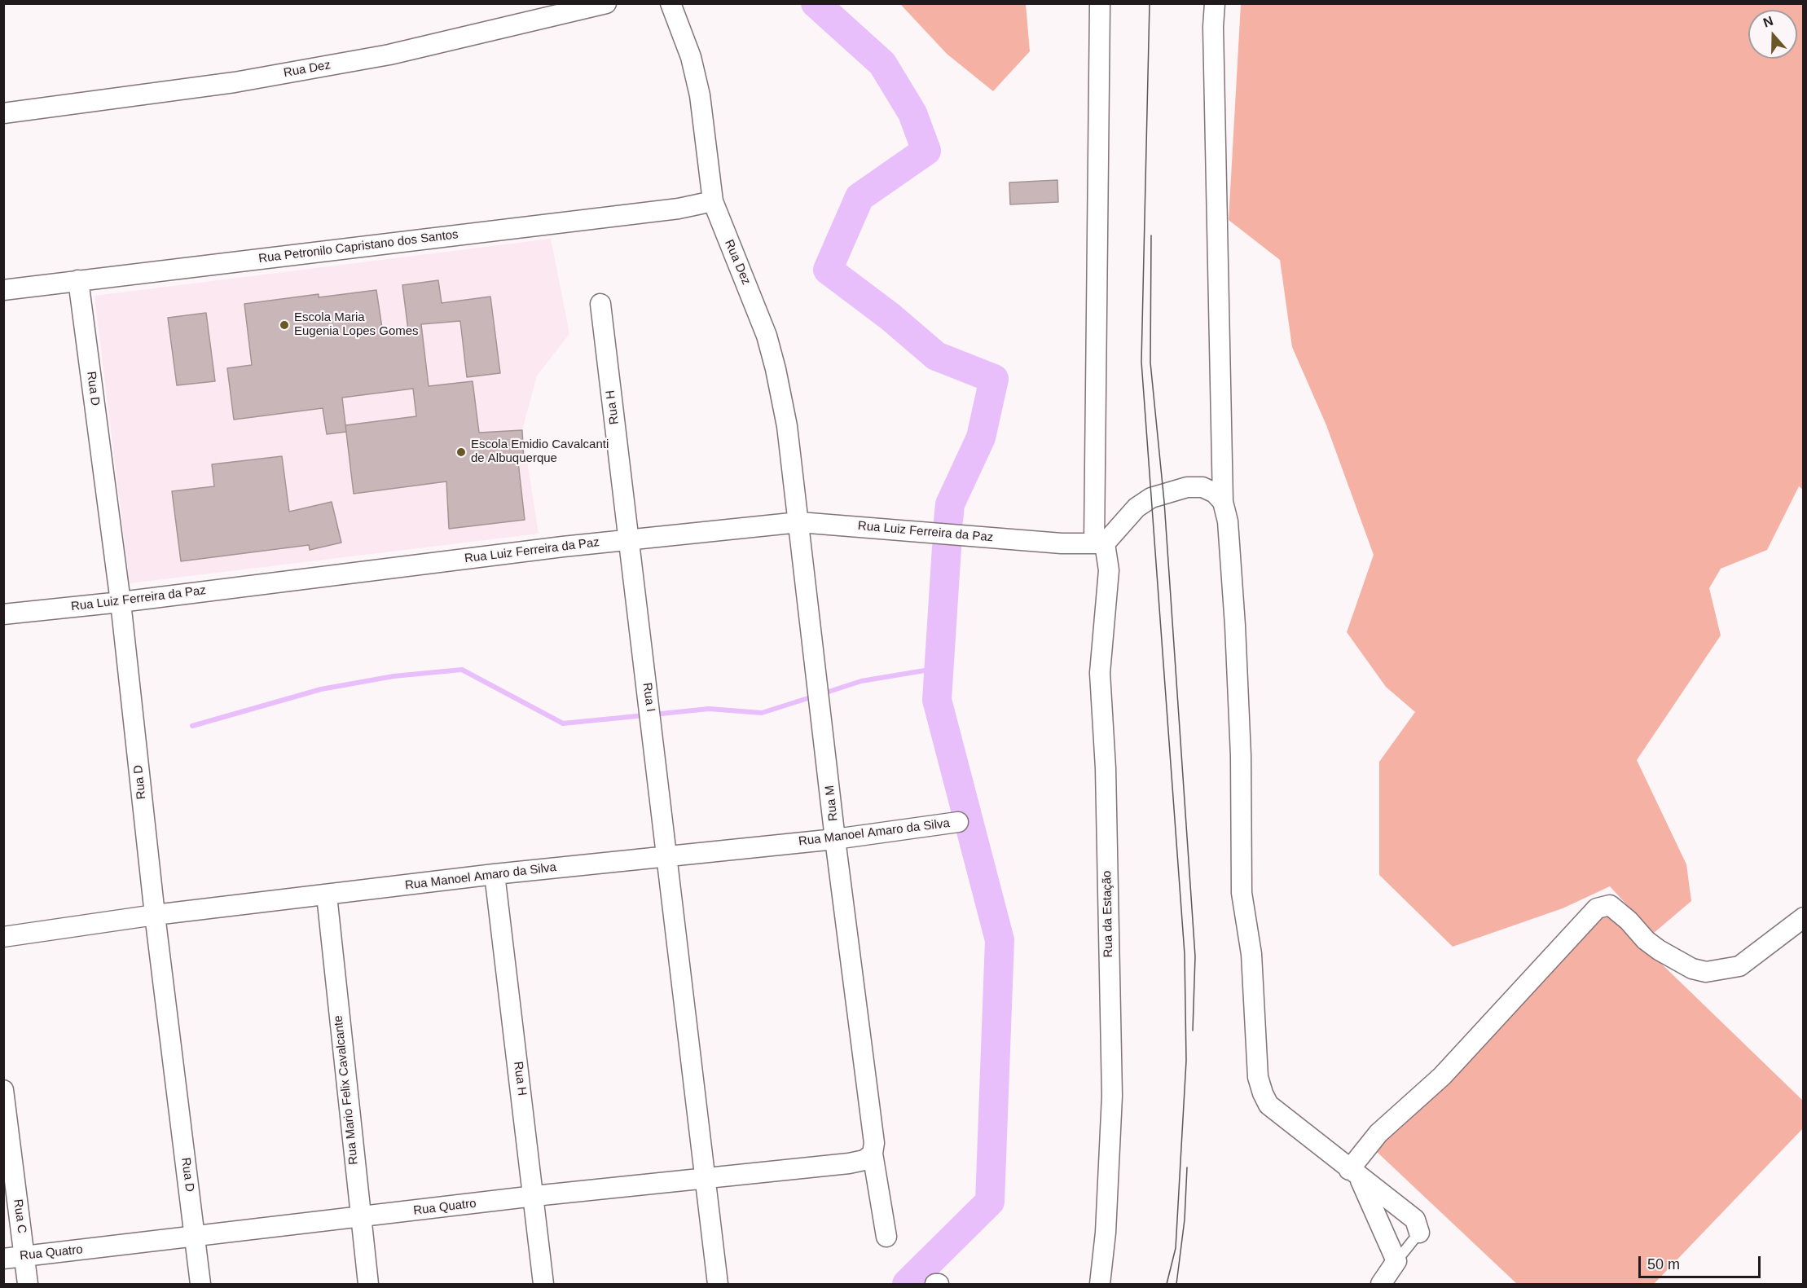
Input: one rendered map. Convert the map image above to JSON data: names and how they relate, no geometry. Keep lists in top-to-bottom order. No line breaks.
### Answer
{"streets":{"street":["Rua Dez","Rua Petronilo Capristano dos Santos","Rua D","Rua H","Rua Luiz Ferreira da Paz","Rua I","Rua M","Rua Manoel Amaro da Silva","Rua da Estação","Rua Mario Felix Cavalcante","Rua Quatro","Rua C"]},"crossings":[["Rua Dez","Rua Petronilo Capristano dos Santos"],["Rua Dez","Rua Luiz Ferreira da Paz"],["Rua Dez","Rua M"],["Rua Petronilo Capristano dos Santos","Rua D"],["Rua D","Rua Luiz Ferreira da Paz"],["Rua D","Rua Manoel Amaro da Silva"],["Rua D","Rua Quatro"],["Rua H","Rua Luiz Ferreira da Paz"],["Rua H","Rua I"],["Rua H","Rua Manoel Amaro da Silva"],["Rua H","Rua Quatro"],["Rua Luiz Ferreira da Paz","Rua I"],["Rua Luiz Ferreira da Paz","Rua M"],["Rua Luiz Ferreira da Paz","Rua da Estação"],["Rua I","Rua Manoel Amaro da Silva"],["Rua I","Rua Quatro"],["Rua M","Rua Manoel Amaro da Silva"],["Rua M","Rua Quatro"],["Rua Manoel Amaro da Silva","Rua Mario Felix Cavalcante"],["Rua Mario Felix Cavalcante","Rua Quatro"],["Rua Quatro","Rua C"]],"places":["Escola Maria Eugenia Lopes Gomes","Escola Emidio Cavalcanti de Albuquerque"],"scale_bar":"50 m","north":"top"}
